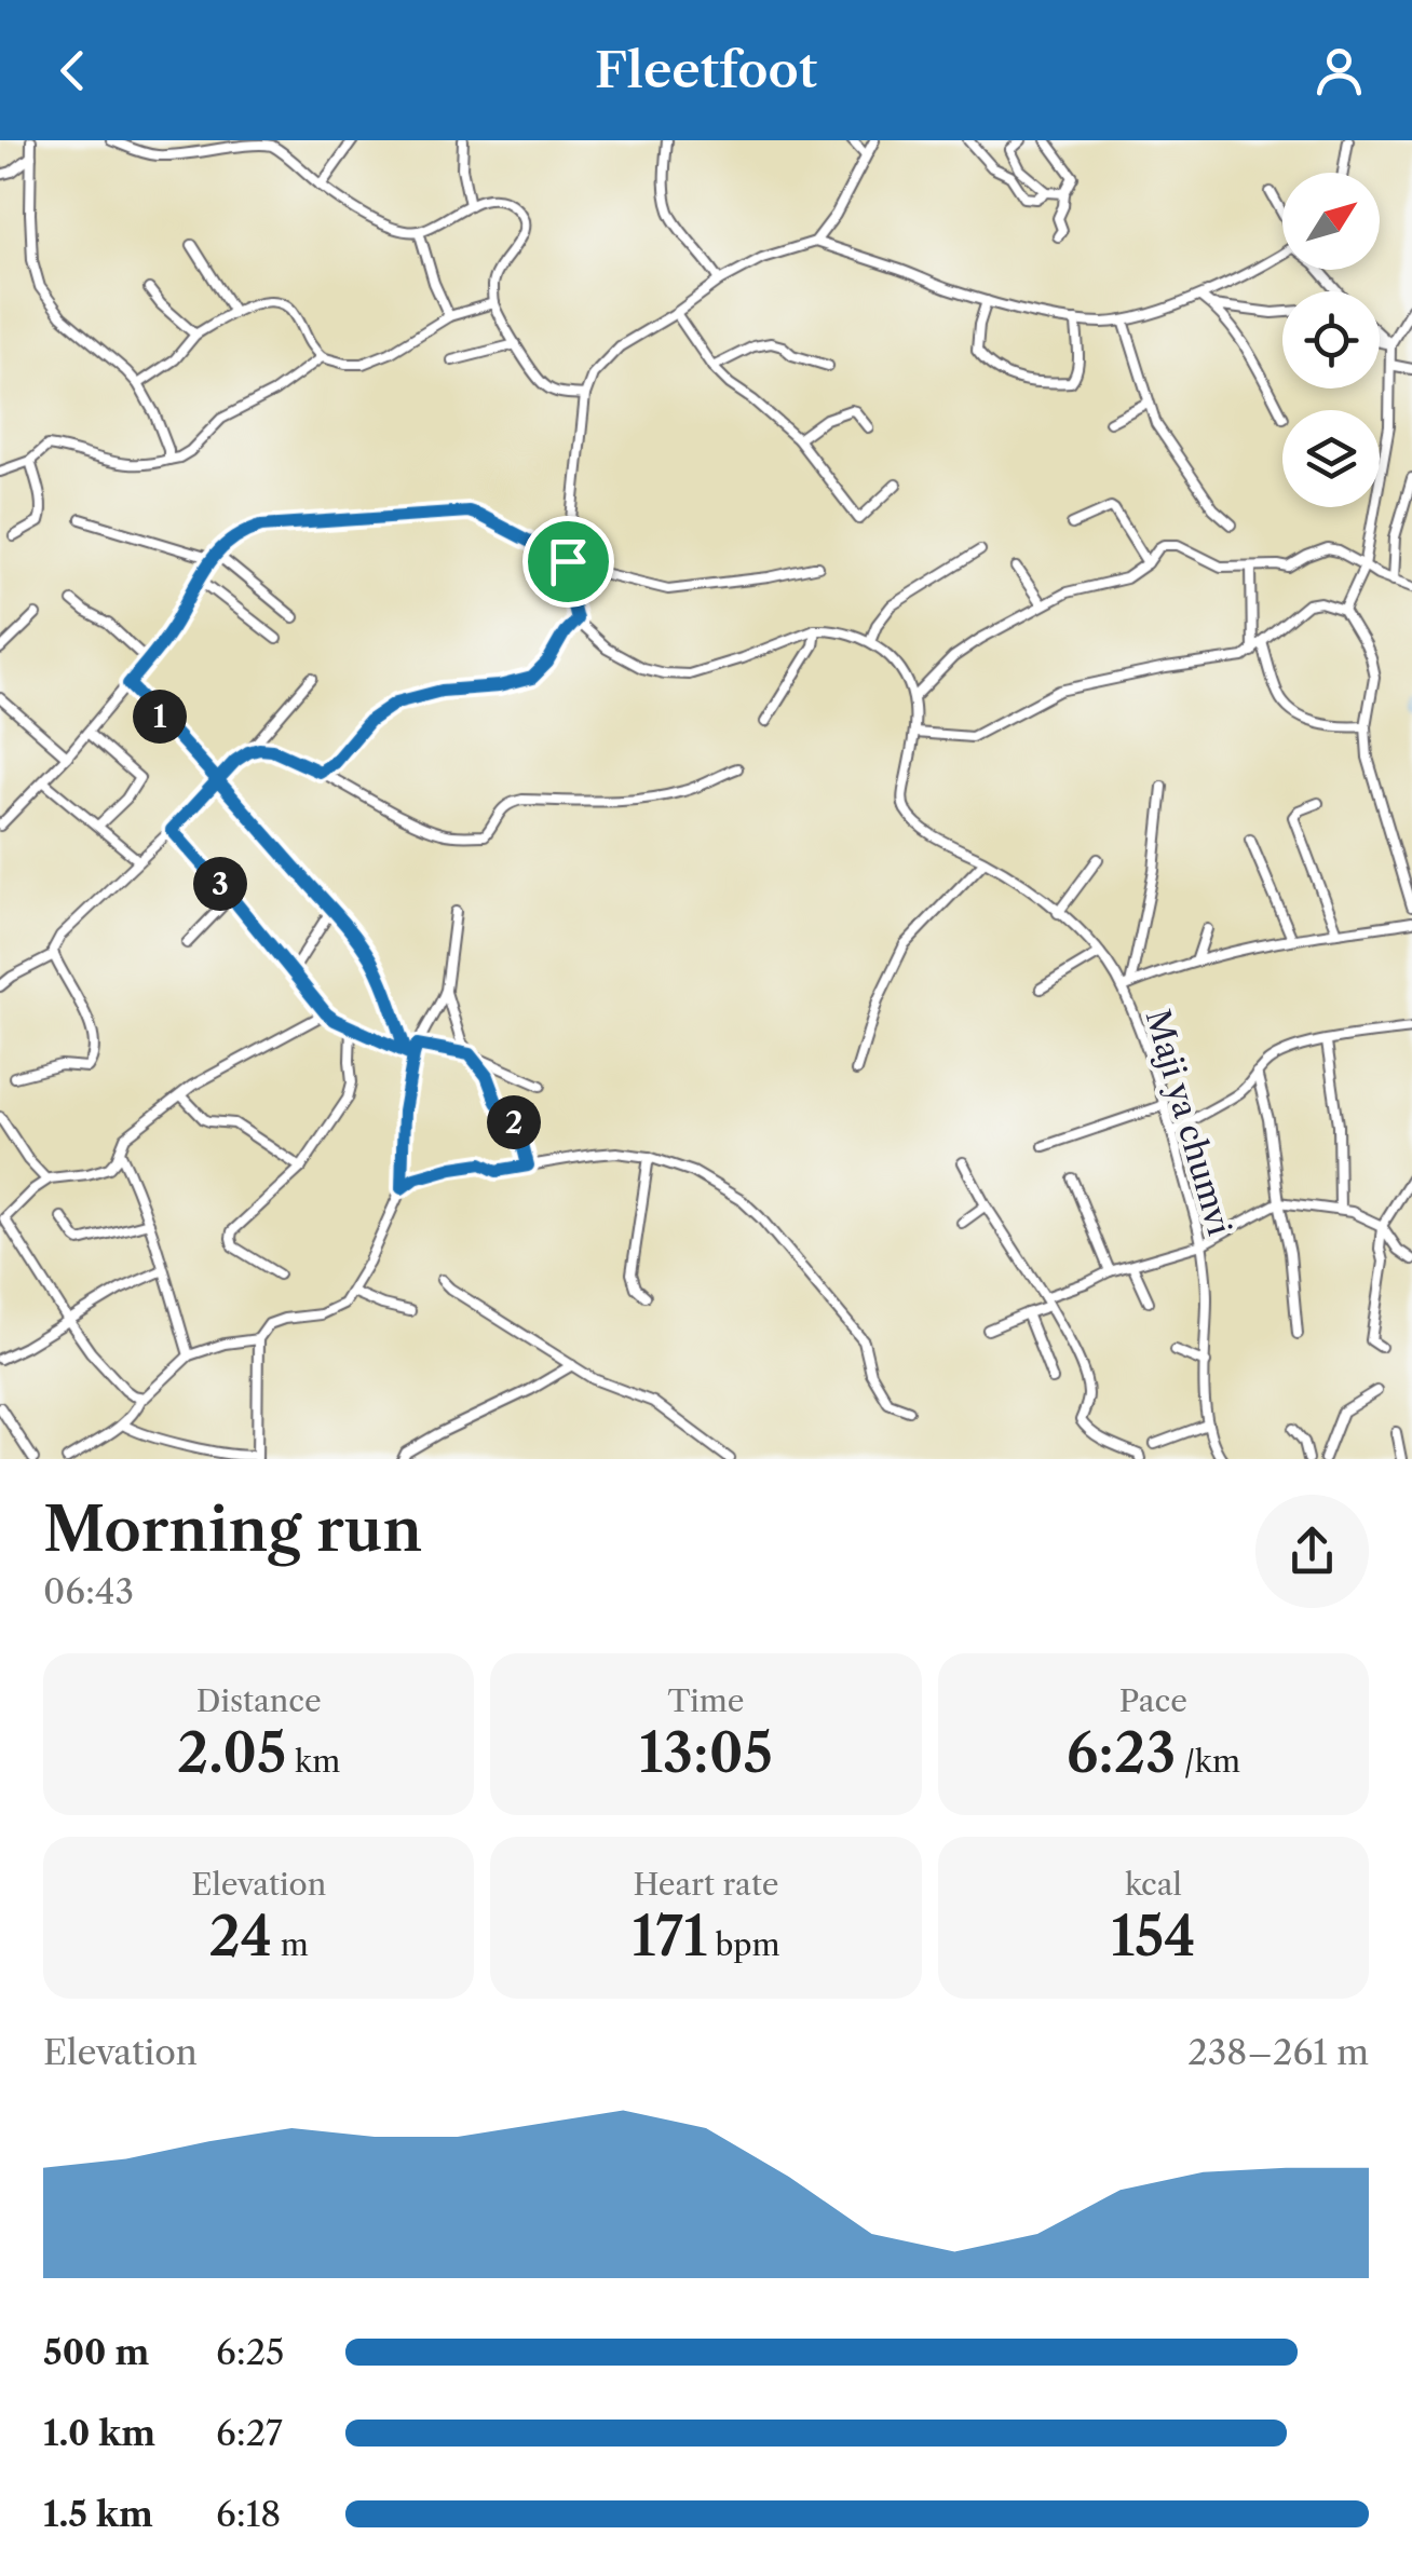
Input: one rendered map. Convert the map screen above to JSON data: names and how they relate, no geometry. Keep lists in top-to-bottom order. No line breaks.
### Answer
{"streets":{"street":["Maji ya chumvi"]},"north":"top right","page":{"header":"Fleetfoot","pins":["1","3","2"],"heading":["Morning run","06:43"],"stats":[["Distance","2.05 km"],["Time","13:05"],["Pace","6:23 /km"],["Elevation","24 m"],["Heart rate","171 bpm"],["kcal","154"]],"chart":["Elevation","238–261 m"],"list":[{"name":"500 m","note":"6:25"},{"name":"1.0 km","note":"6:27"},{"name":"1.5 km","note":"6:18"}]}}
